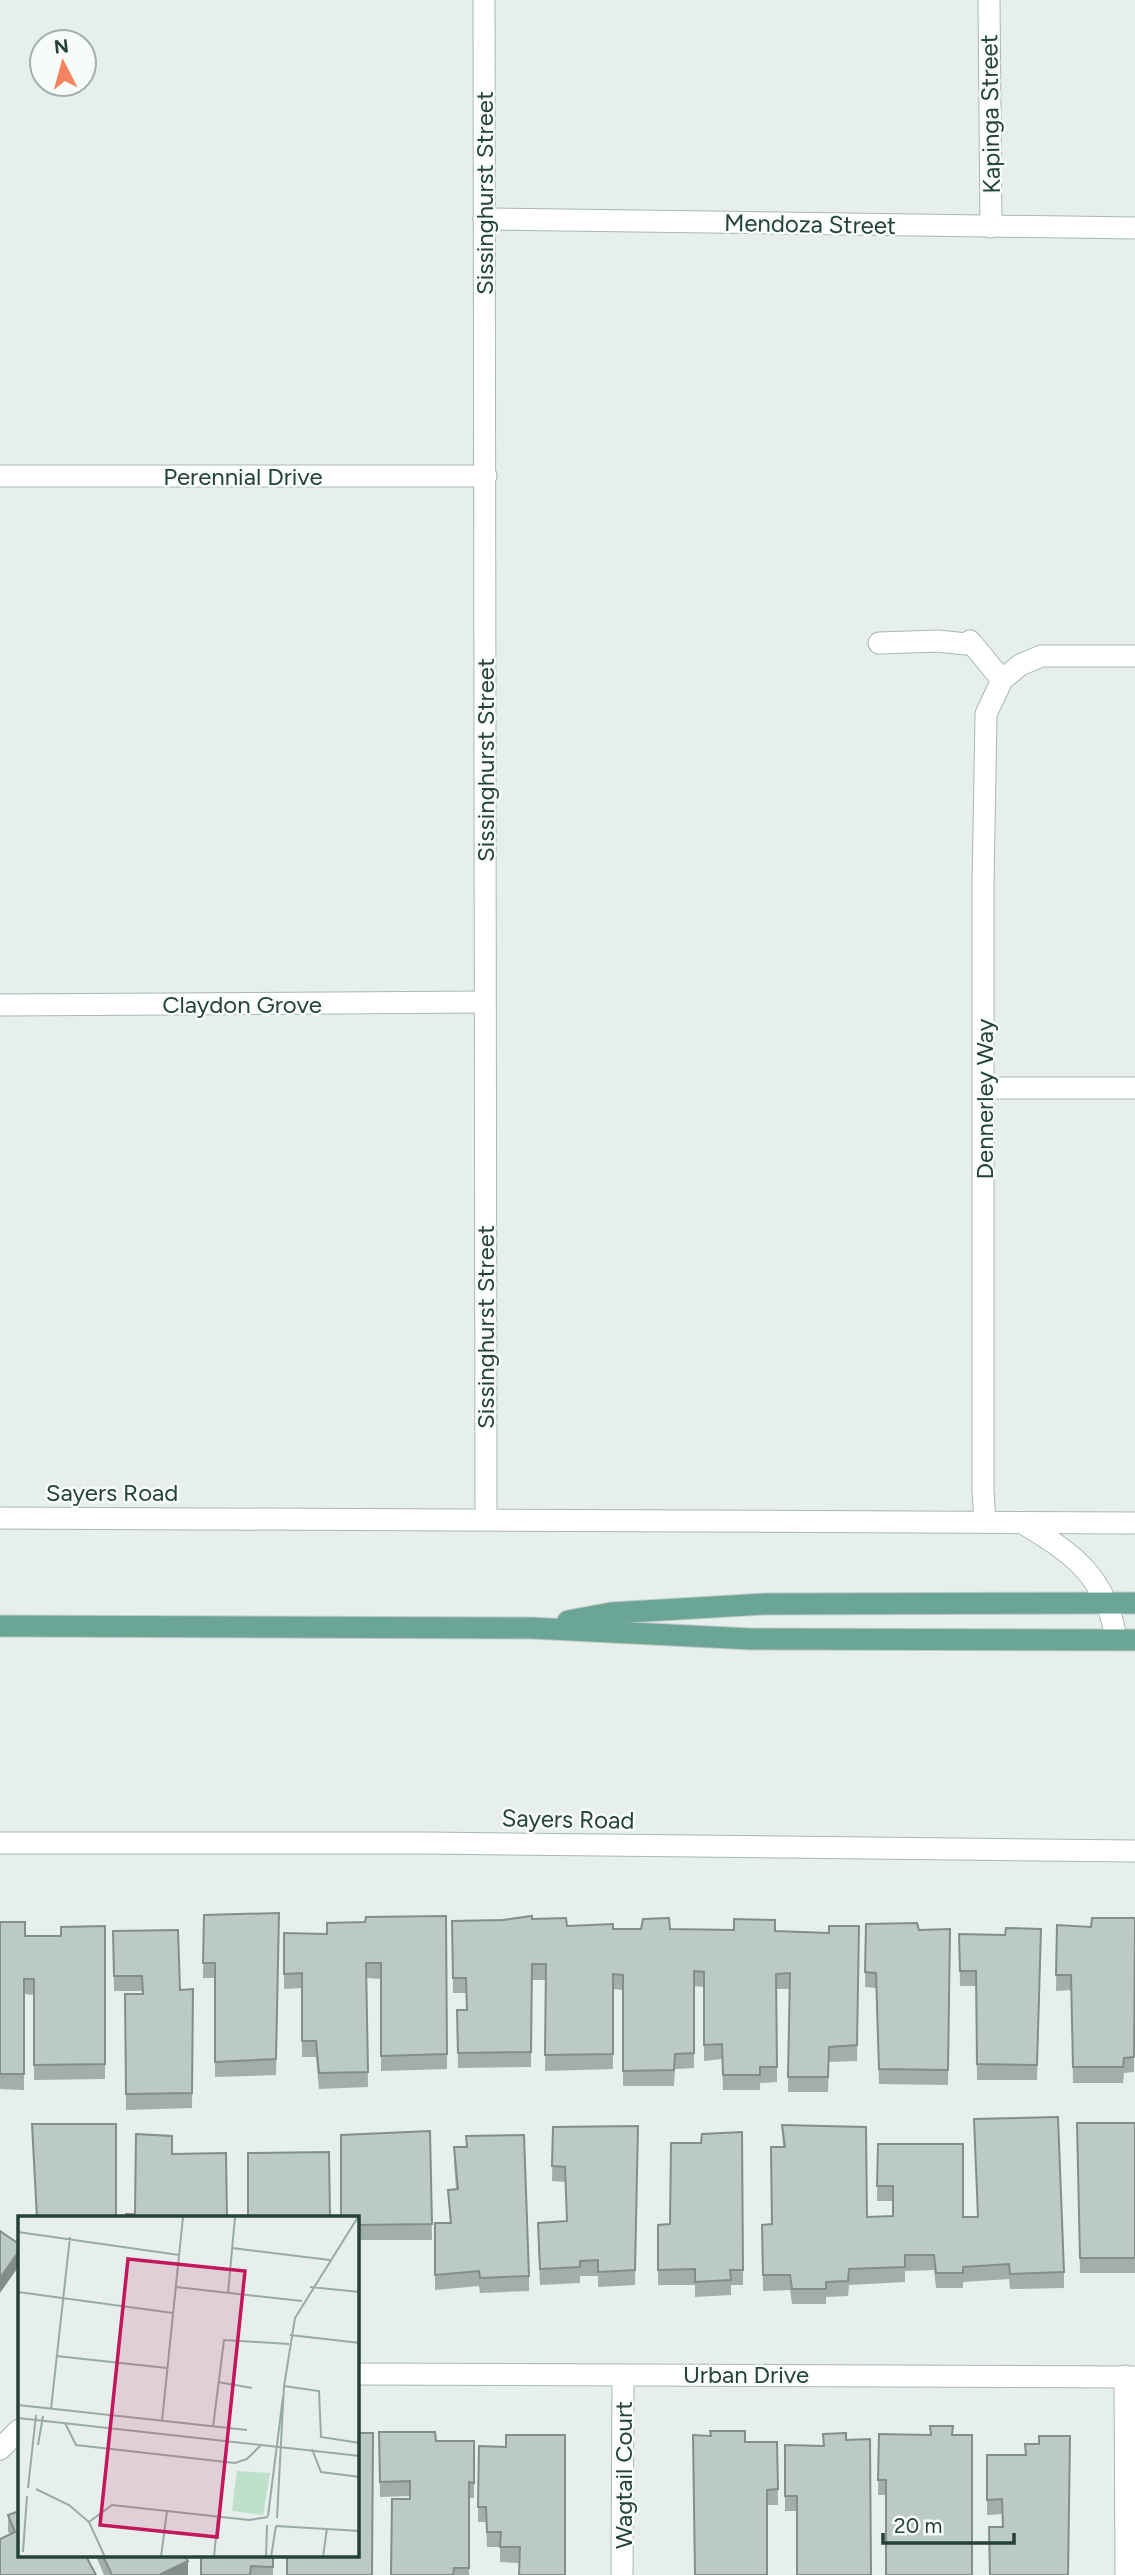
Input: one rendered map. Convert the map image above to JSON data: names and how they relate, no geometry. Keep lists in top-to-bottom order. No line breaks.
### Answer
{"streets":{"street":["Kapinga Street","Sissinghurst Street","Mendoza Street","Perennial Drive","Claydon Grove","Dennerley Way","Sayers Road","Urban Drive","Wagtail Court"]},"crossings":[["Kapinga Street","Mendoza Street"],["Sissinghurst Street","Mendoza Street"],["Sissinghurst Street","Perennial Drive"],["Sissinghurst Street","Claydon Grove"],["Sissinghurst Street","Sayers Road"],["Dennerley Way","Sayers Road"],["Urban Drive","Wagtail Court"]],"scale_bar":"20 m","north":"top"}
